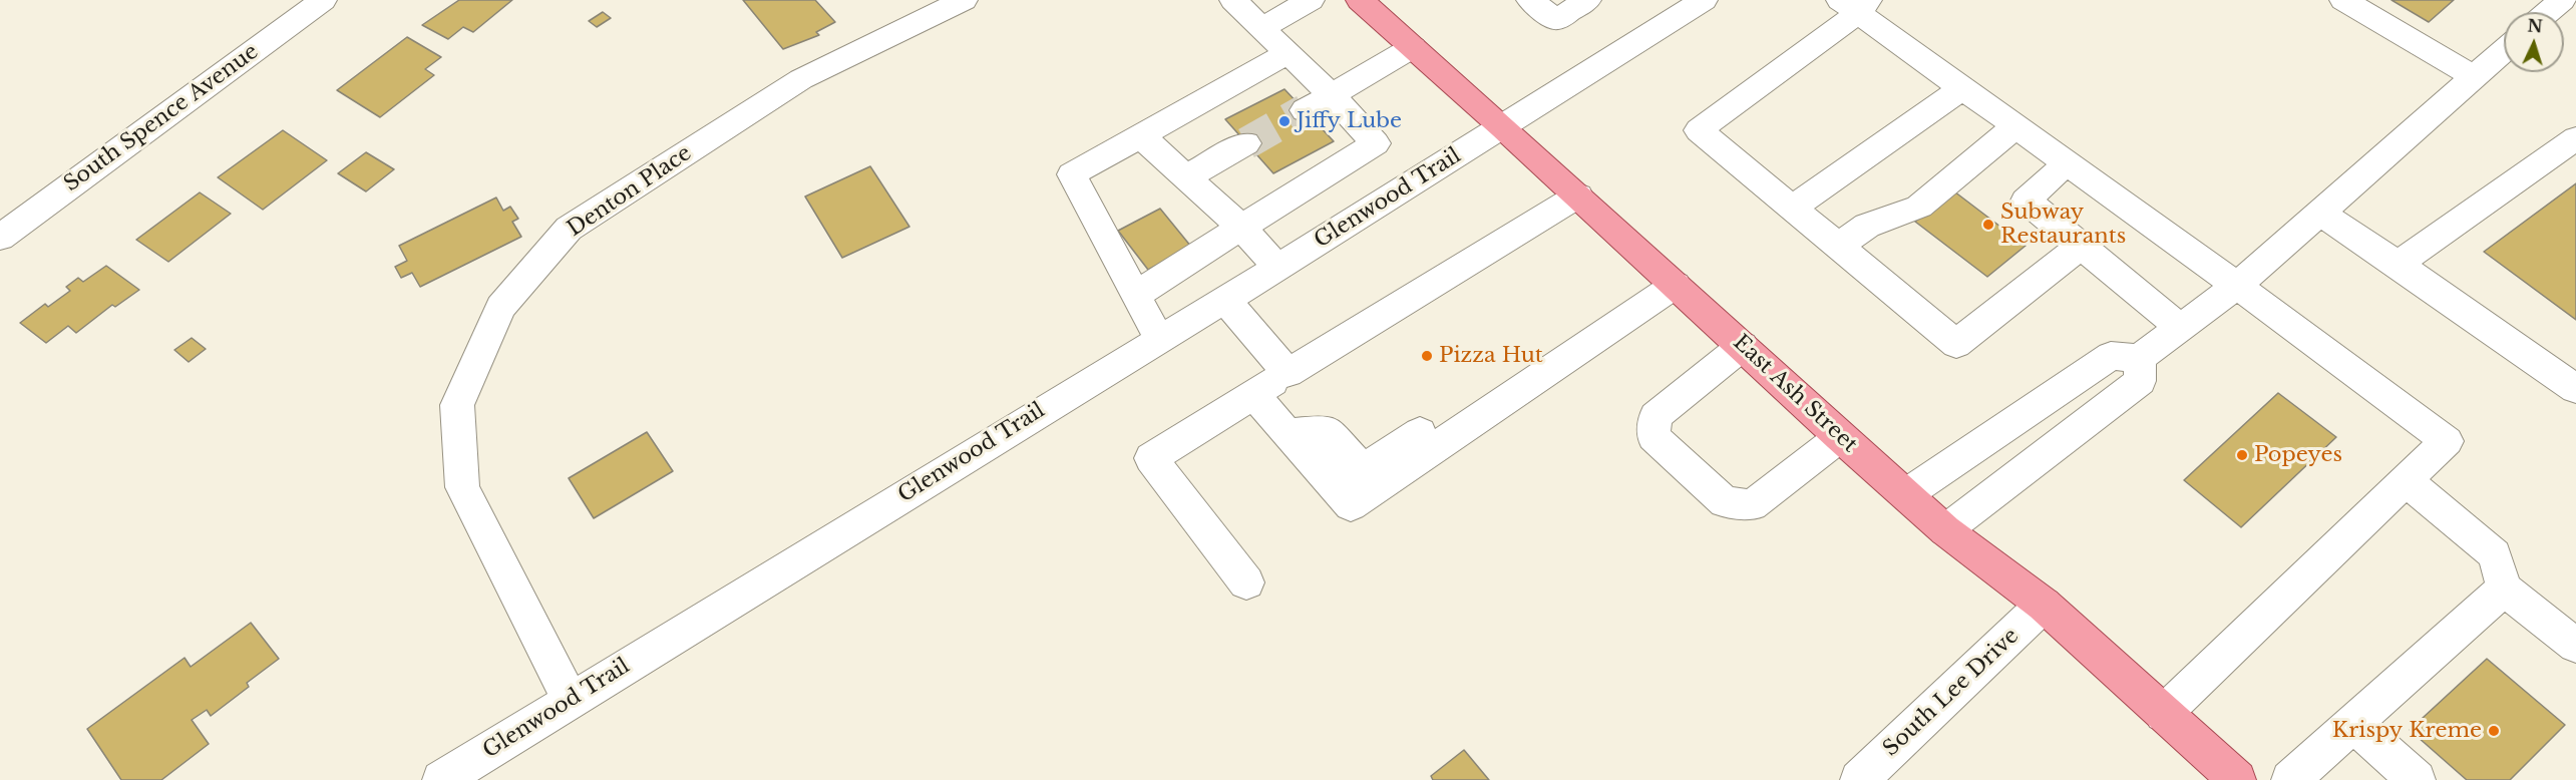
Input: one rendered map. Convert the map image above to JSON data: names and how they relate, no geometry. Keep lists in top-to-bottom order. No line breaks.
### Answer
{"streets":{"main road":["East Ash Street"],"street":["South Spence Avenue","Denton Place","Glenwood Trail","South Lee Drive"]},"crossings":[["Denton Place","Glenwood Trail"],["Glenwood Trail","East Ash Street"],["East Ash Street","South Lee Drive"]],"places":["Jiffy Lube","Subway Restaurants","Pizza Hut","Popeyes","Krispy Kreme"],"north":"top"}
